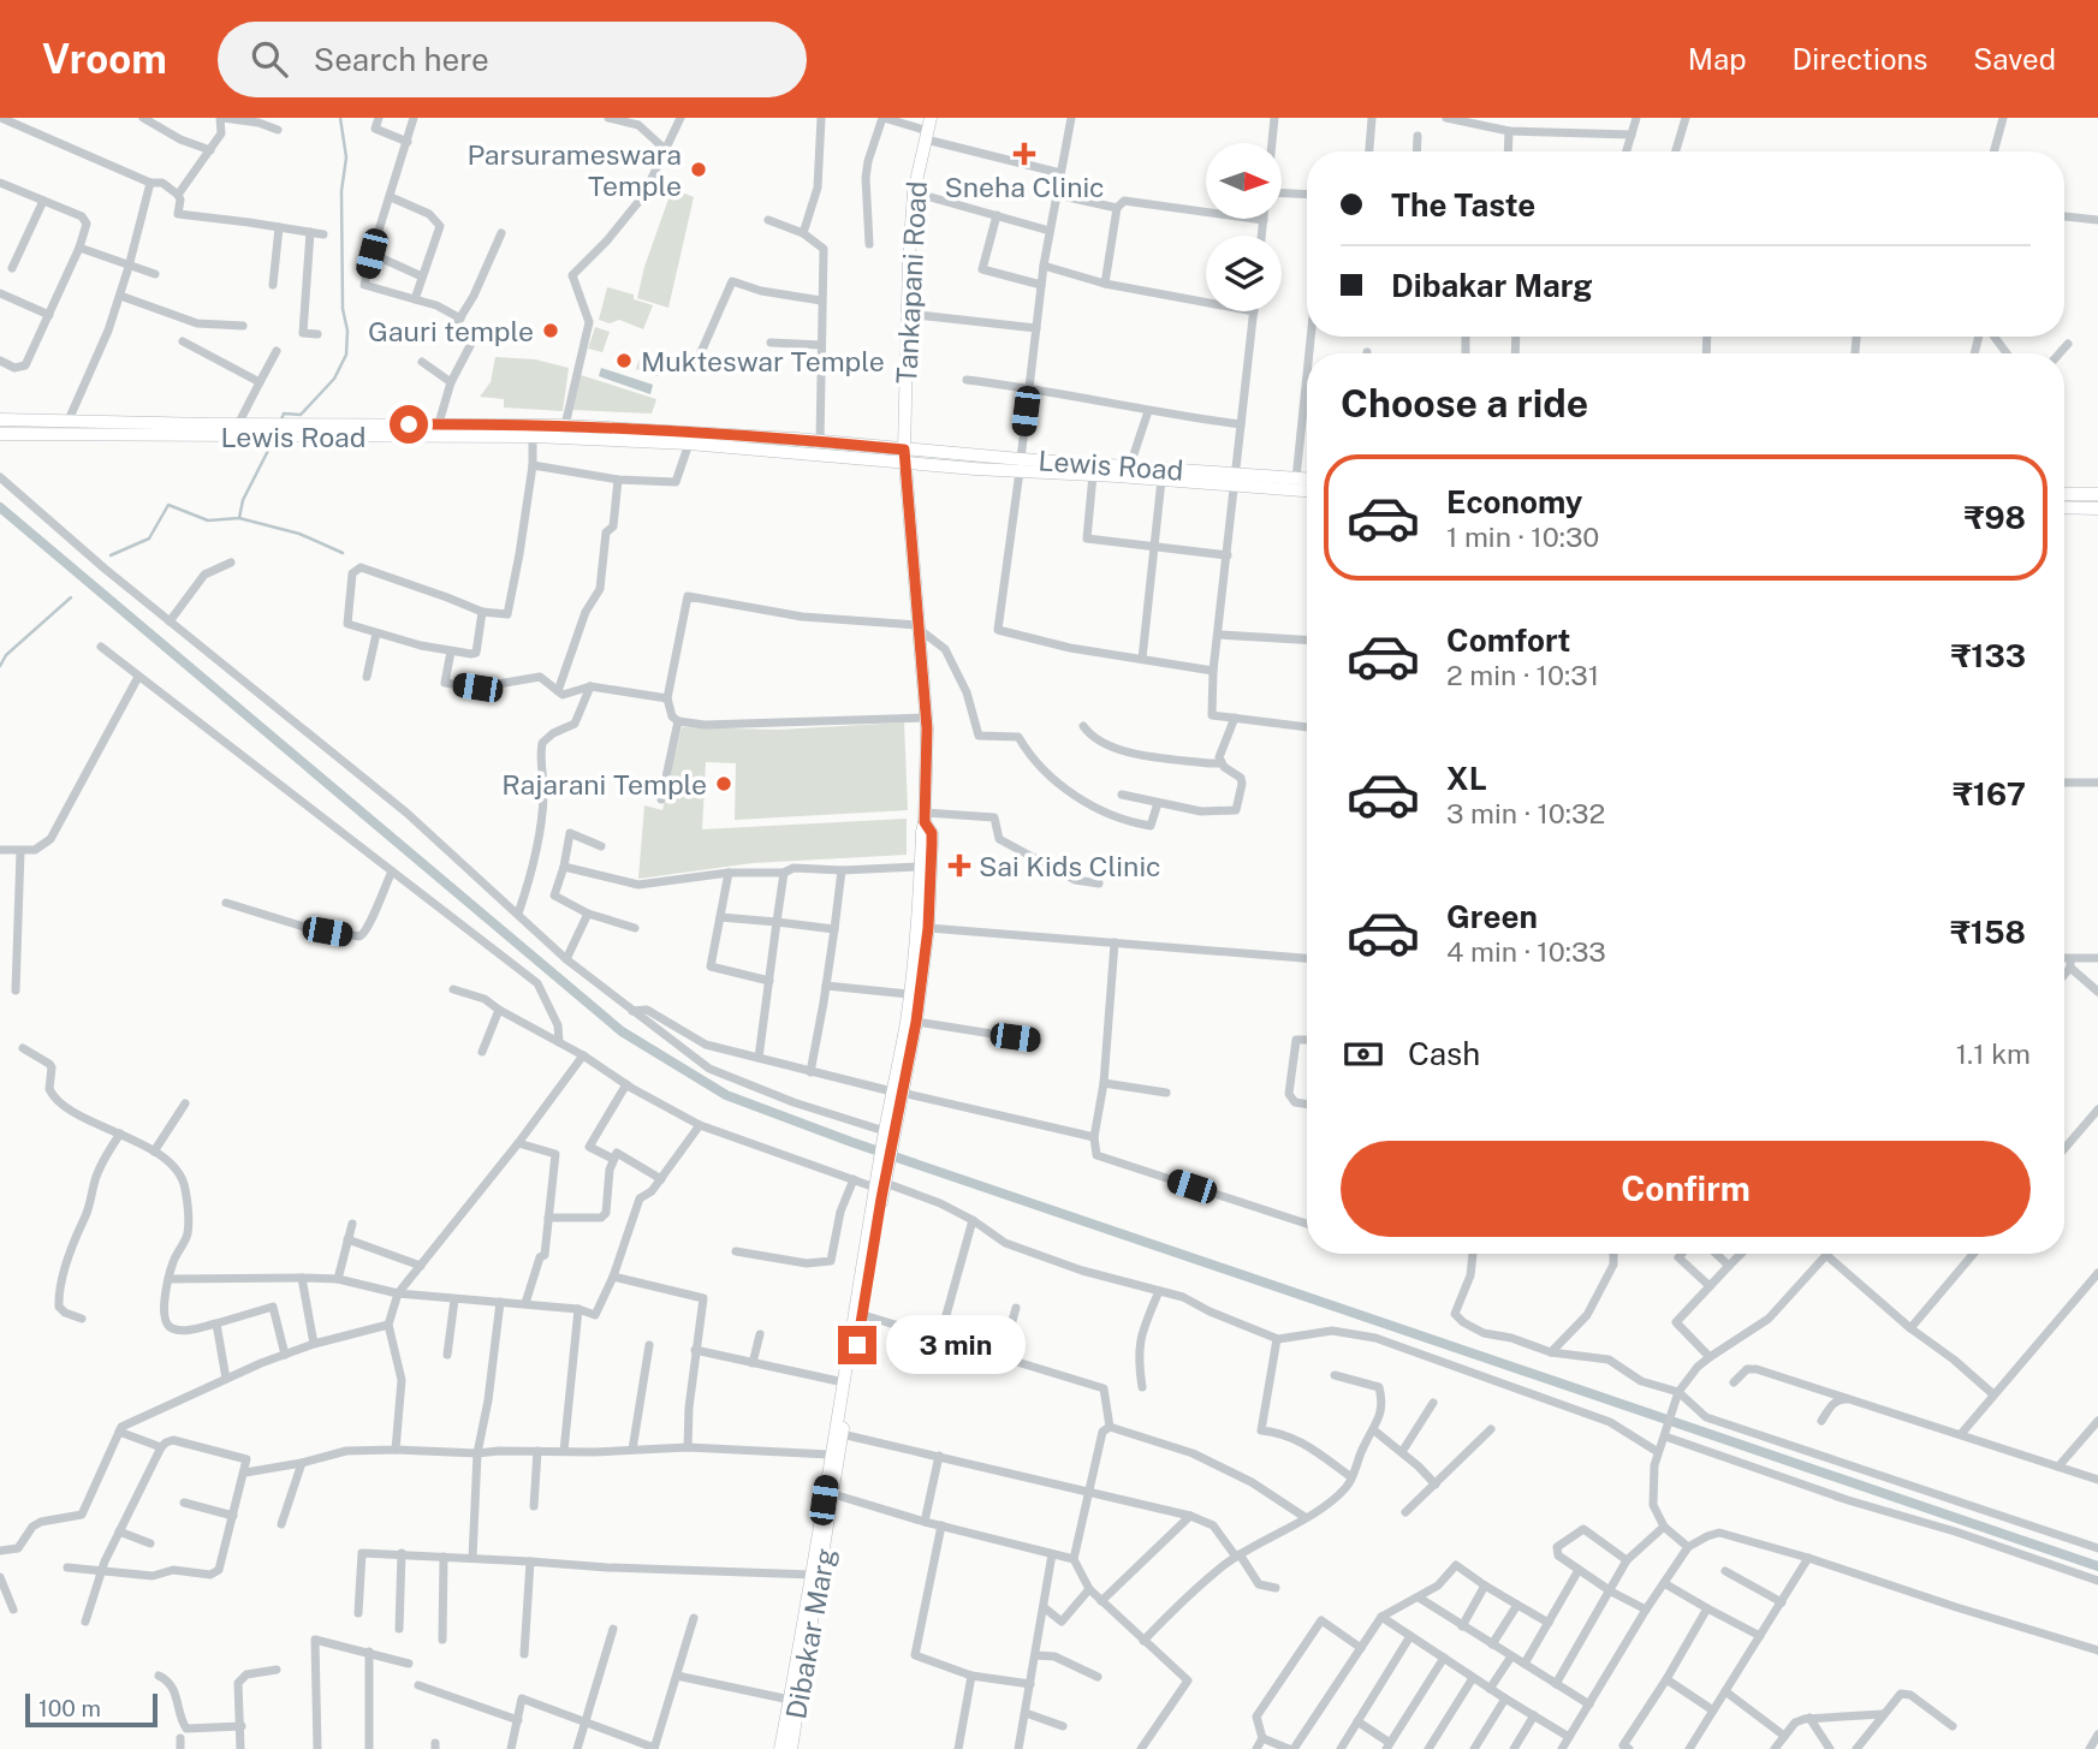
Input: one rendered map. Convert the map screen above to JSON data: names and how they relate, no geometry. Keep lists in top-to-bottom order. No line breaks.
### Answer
{"streets":{"main road":["Tankapani Road","Lewis Road","Dibakar Marg"]},"crossings":[["Tankapani Road","Lewis Road"],["Tankapani Road","Dibakar Marg"],["Lewis Road","Dibakar Marg"]],"places":{"health":["Sneha Clinic","Sai Kids Clinic"],"other":["Parsurameswara Temple","Gauri temple","Mukteswar Temple","Rajarani Temple"]},"scale_bar":"100 m","north":"right","page":{"header":"Vroom","search":"Search here","nav":["Map","Directions","Saved"],"banner":["The Taste","Dibakar Marg"],"heading":"Choose a ride","list":[{"name":"Economy","note":"1 min · 10:30","value":"₹98"},{"name":"Comfort","note":"2 min · 10:31","value":"₹133"},{"name":"XL","note":"3 min · 10:32","value":"₹167"},{"name":"Green","note":"4 min · 10:33","value":"₹158"}],"pay":["Cash","1.1 km"],"buttons":"Confirm","bubble":"3 min","scale":"100 m"}}
